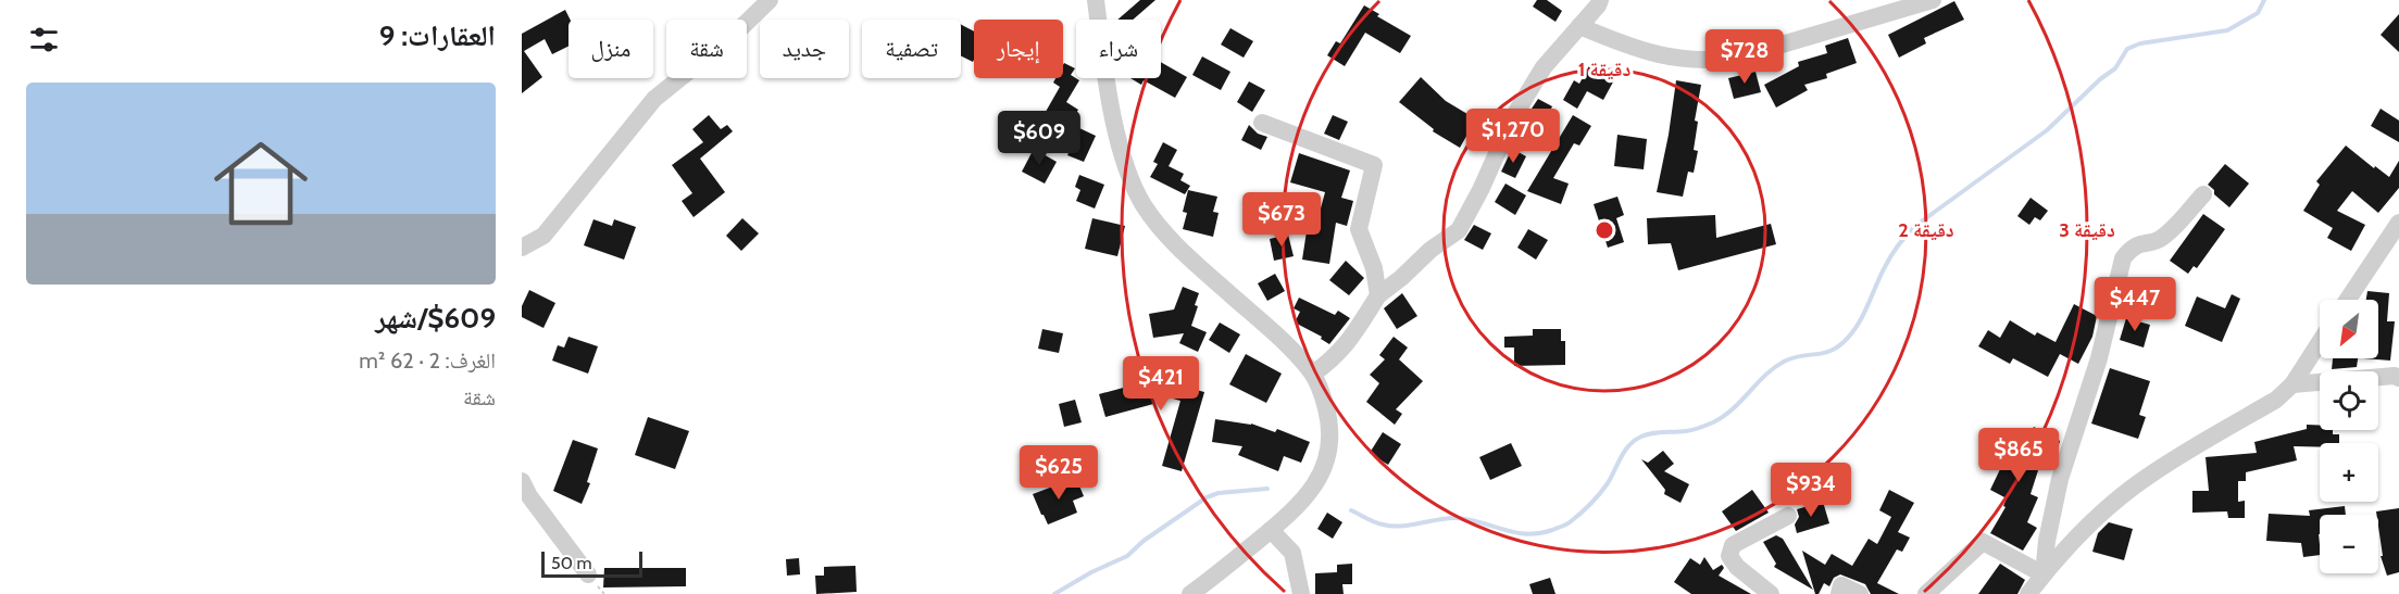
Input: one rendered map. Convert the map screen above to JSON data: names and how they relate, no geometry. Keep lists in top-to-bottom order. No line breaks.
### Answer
{"scale_bar":"50 m","north":"bottom left","page":{"heading":"العقارات: 9","chip":["شراء","إيجار","تصفية","جديد","شقة","منزل"],"price":["$728","$1,270","$609","$673","$447","$421","$865","$625","$934"],"list":[{"name":"$609/شهر","note":"الغرف: 2 · 62 m² · شقة"}],"map_buttons":["+","−"],"scale":"50 m"},"rings":["1 دقيقة","2 دقيقة","3 دقيقة"]}
